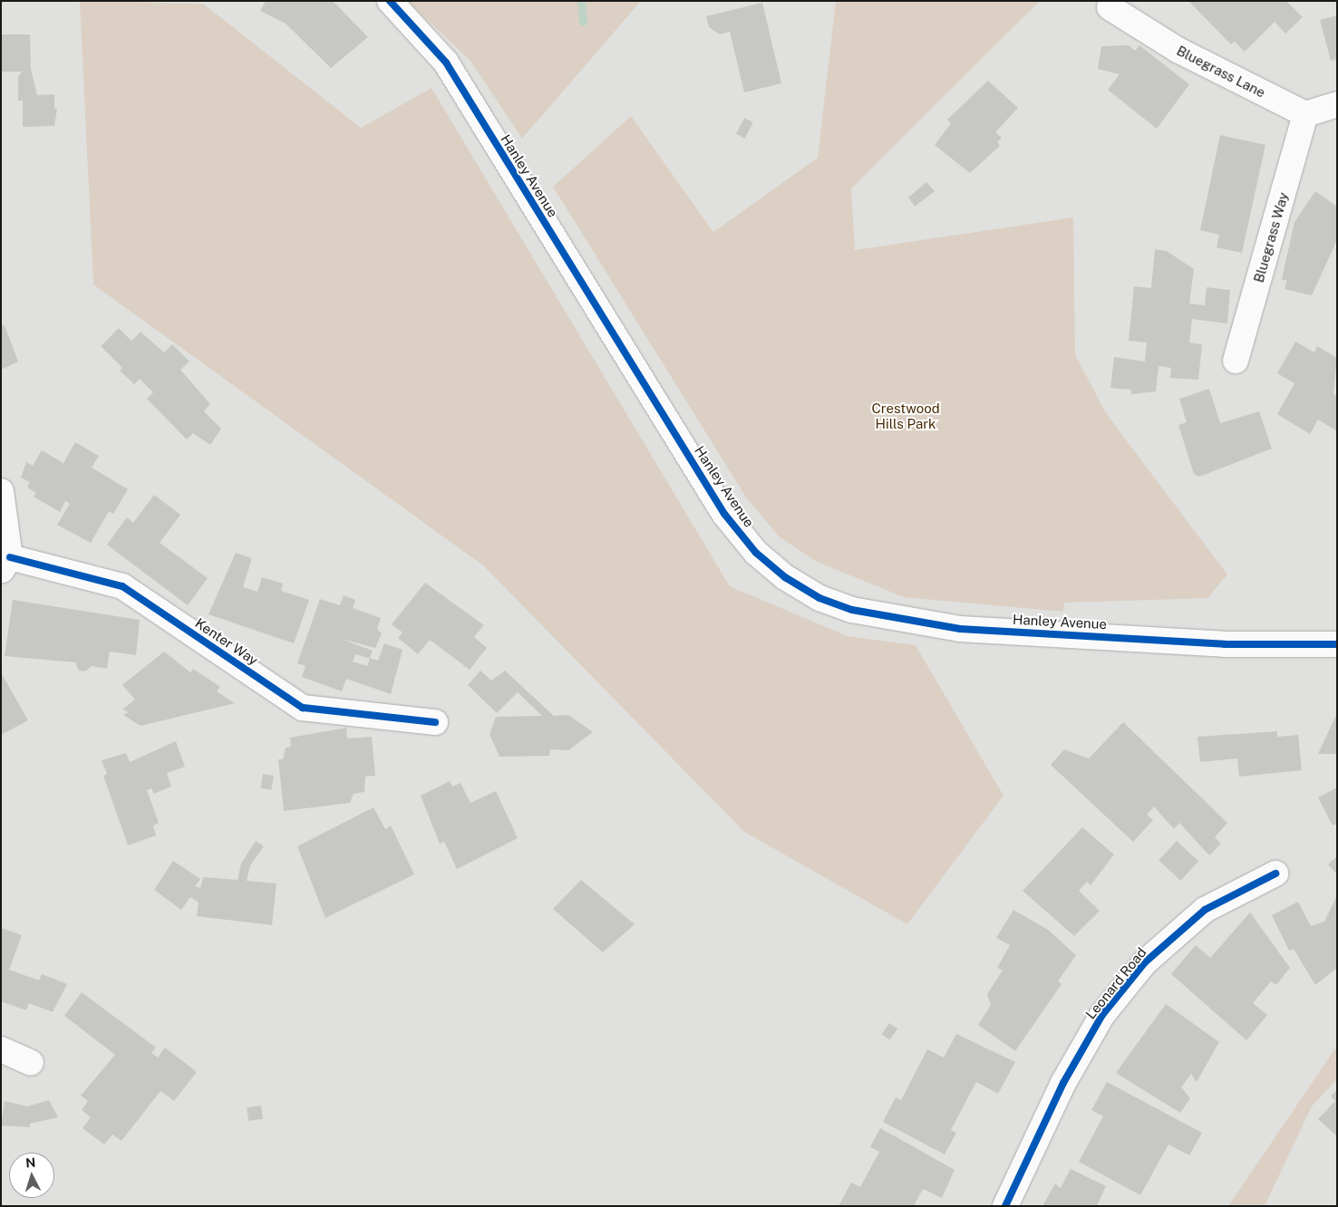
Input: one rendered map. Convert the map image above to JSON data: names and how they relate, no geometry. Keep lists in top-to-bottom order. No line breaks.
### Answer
{"streets":{"street":["Bluegrass Lane","Hanley Avenue","Bluegrass Way","Kenter Way","Leonard Road"]},"crossings":[["Bluegrass Lane","Bluegrass Way"]],"parks":["Crestwood Hills Park"],"north":"top"}
